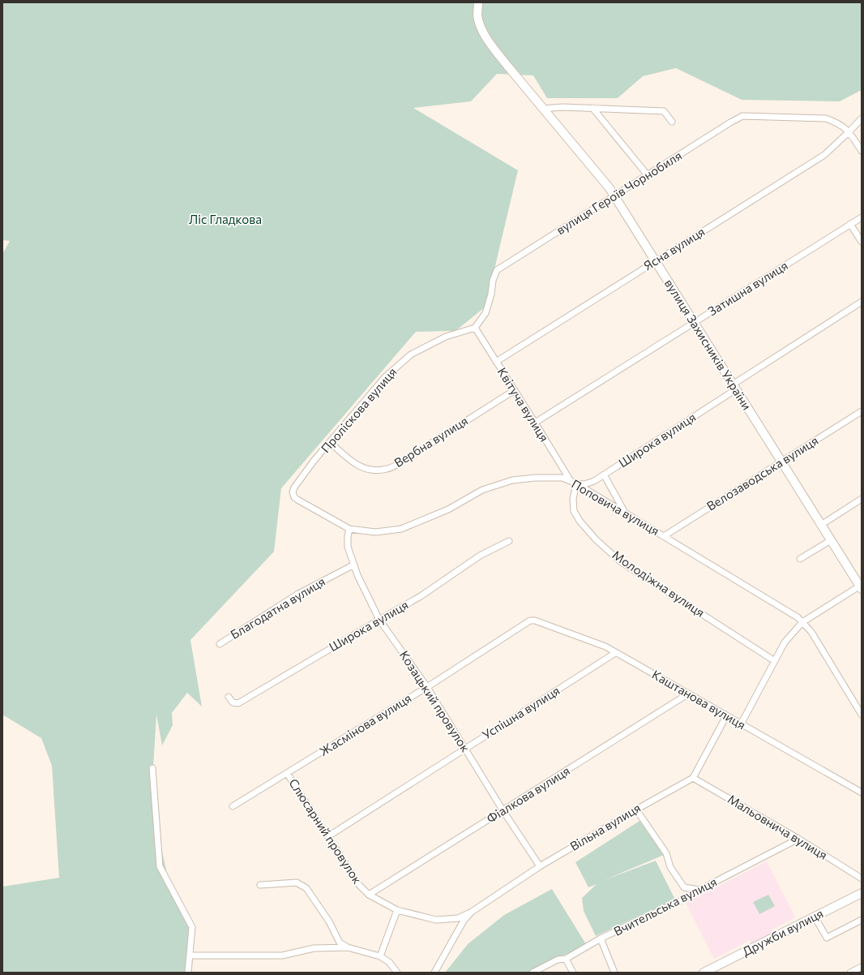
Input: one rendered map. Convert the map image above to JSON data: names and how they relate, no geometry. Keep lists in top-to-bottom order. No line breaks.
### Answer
{"streets":{"street":["вулиця Героїв Чорнобиля","Ясна вулиця","Затишна вулиця","вулиця Захисників України","Квітуча вулиця","Проліскова вулиця","Широка вулиця","Вербна вулиця","Велозаводська вулиця","Поповича вулиця","Молодіжна вулиця","Благодатна вулиця","Каштанова вулиця","Козацький провулок","Успішна вулиця","Жасмінова вулиця","Фіалкова вулиця","Вільна вулиця","Мальовнича вулиця","Слюсарний провулок","Вчительська вулиця","Дружби вулиця"]},"crossings":[["вулиця Героїв Чорнобиля","Ясна вулиця"],["вулиця Героїв Чорнобиля","вулиця Захисників України"],["вулиця Героїв Чорнобиля","Квітуча вулиця"],["вулиця Героїв Чорнобиля","Проліскова вулиця"],["Ясна вулиця","вулиця Захисників України"],["Ясна вулиця","Квітуча вулиця"],["Затишна вулиця","вулиця Захисників України"],["Затишна вулиця","Квітуча вулиця"],["вулиця Захисників України","Широка вулиця"],["вулиця Захисників України","Велозаводська вулиця"],["Квітуча вулиця","Проліскова вулиця"],["Квітуча вулиця","Широка вулиця"],["Квітуча вулиця","Вербна вулиця"],["Квітуча вулиця","Поповича вулиця"],["Квітуча вулиця","Молодіжна вулиця"],["Проліскова вулиця","Вербна вулиця"],["Проліскова вулиця","Поповича вулиця"],["Широка вулиця","Поповича вулиця"],["Широка вулиця","Молодіжна вулиця"],["Широка вулиця","Козацький провулок"],["Велозаводська вулиця","Поповича вулиця"],["Поповича вулиця","Молодіжна вулиця"],["Поповича вулиця","Козацький провулок"],["Благодатна вулиця","Козацький провулок"],["Каштанова вулиця","Успішна вулиця"],["Каштанова вулиця","Жасмінова вулиця"],["Каштанова вулиця","Фіалкова вулиця"],["Козацький провулок","Успішна вулиця"],["Козацький провулок","Жасмінова вулиця"],["Козацький провулок","Фіалкова вулиця"],["Козацький провулок","Вільна вулиця"],["Успішна вулиця","Слюсарний провулок"],["Жасмінова вулиця","Слюсарний провулок"],["Фіалкова вулиця","Слюсарний провулок"],["Вільна вулиця","Мальовнича вулиця"],["Вільна вулиця","Слюсарний провулок"],["Мальовнича вулиця","Вчительська вулиця"]],"parks":["Ліс Гладкова"]}
